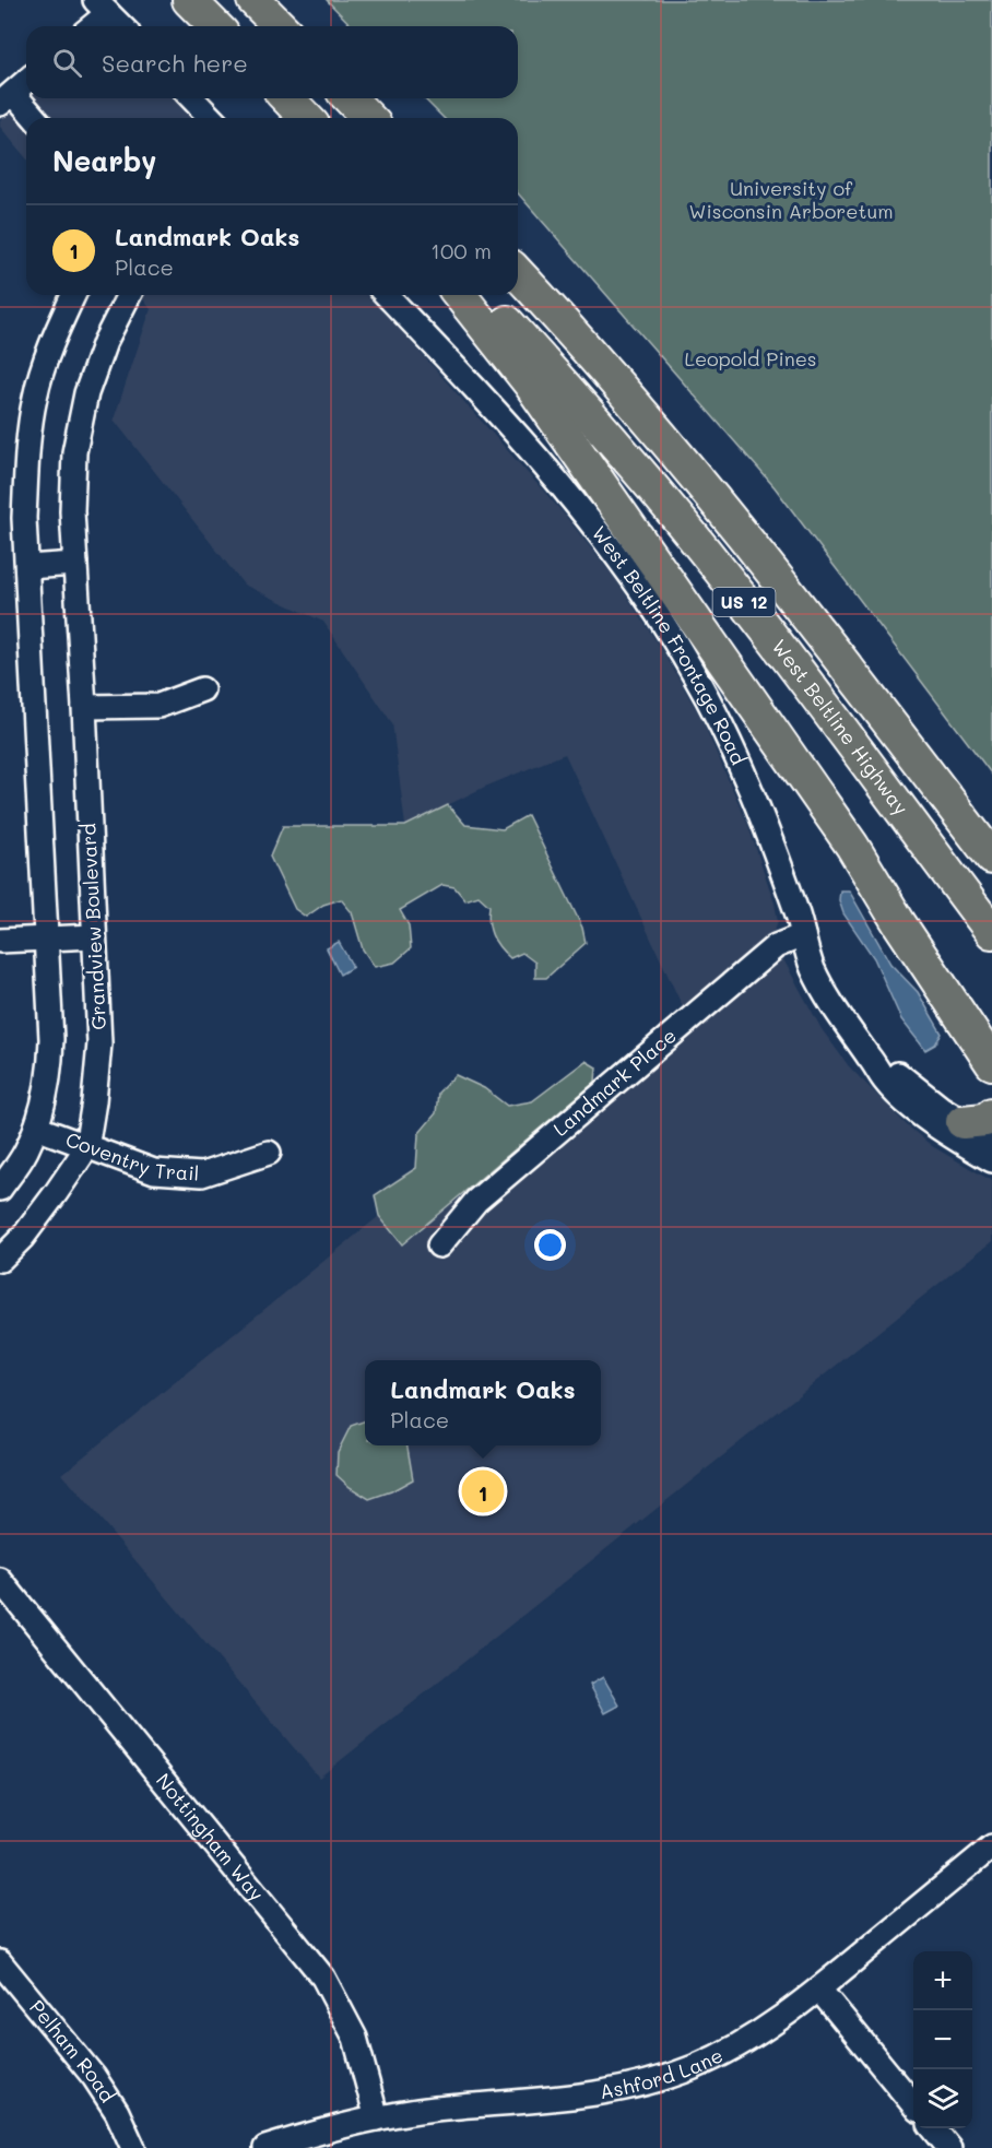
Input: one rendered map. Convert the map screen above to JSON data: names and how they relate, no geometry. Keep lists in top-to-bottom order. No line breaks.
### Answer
{"streets":{"highway":["US 12","West Beltline Highway"],"street":["West Beltline Frontage Road","Grandview Boulevard","Landmark Place","Coventry Trail","Nottingham Way","Pelham Road","Ashford Lane"]},"crossings":[["West Beltline Frontage Road","Landmark Place"],["Grandview Boulevard","Coventry Trail"],["Nottingham Way","Ashford Lane"]],"parks":["University of Wisconsin Arboretum","Leopold Pines"],"page":{"search":"Search here","heading":"Nearby","list":[{"mark":"1","name":"Landmark Oaks","note":"Place","value":"100 m"}],"popup":["Landmark Oaks","Place"],"pins":"1","map_buttons":["+","−"]}}
